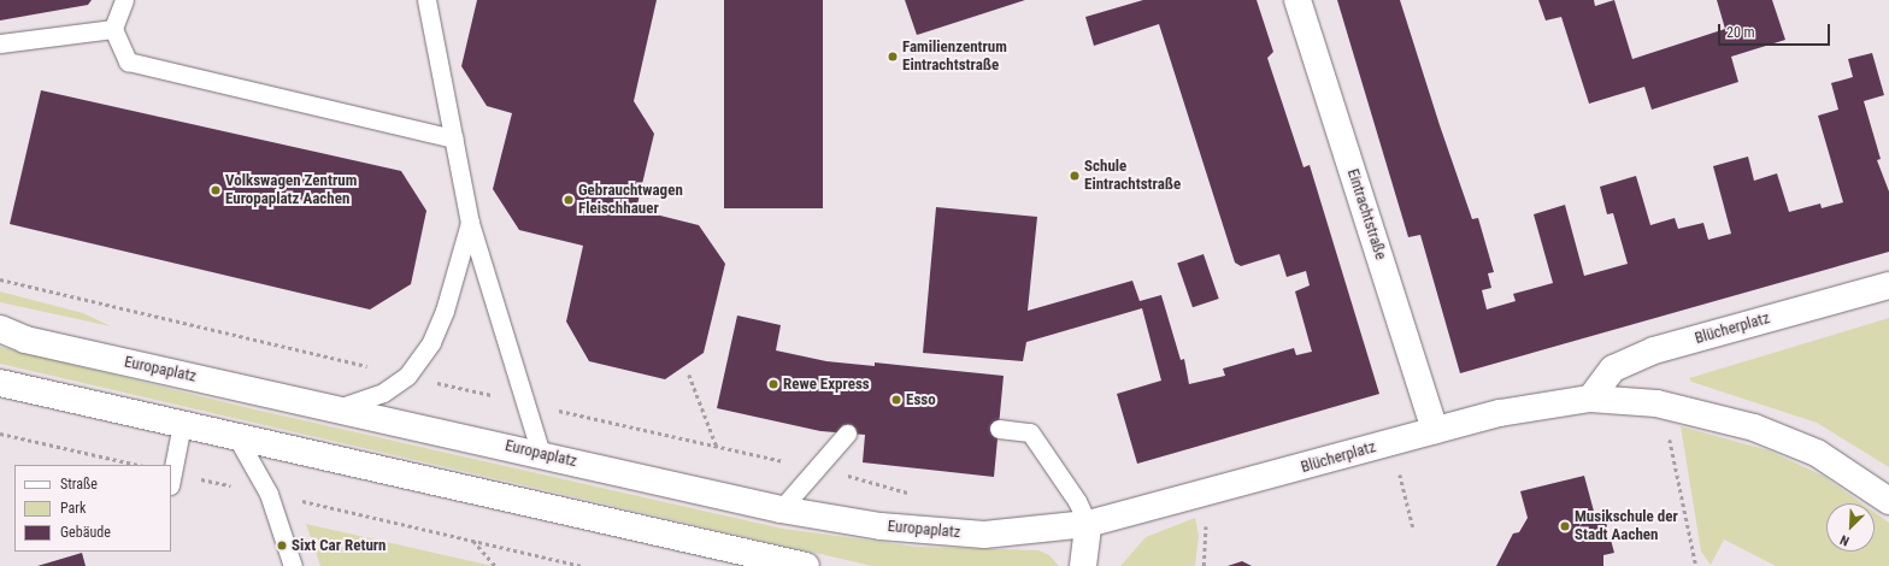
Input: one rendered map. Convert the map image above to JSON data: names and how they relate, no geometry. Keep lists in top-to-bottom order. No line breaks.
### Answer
{"streets":{"main road":["Eintrachtstraße","Blücherplatz","Europaplatz"]},"crossings":[["Eintrachtstraße","Blücherplatz"],["Blücherplatz","Europaplatz"]],"places":["Familienzentrum Eintrachtstraße","Schule Eintrachtstraße","Volkswagen Zentrum Europaplatz Aachen","Gebrauchtwagen Fleischhauer","Rewe Express","Esso","Musikschule der Stadt Aachen","Sixt Car Return"],"legend":["Straße","Park","Gebäude"],"scale_bar":"20 m","north":"bottom left"}
